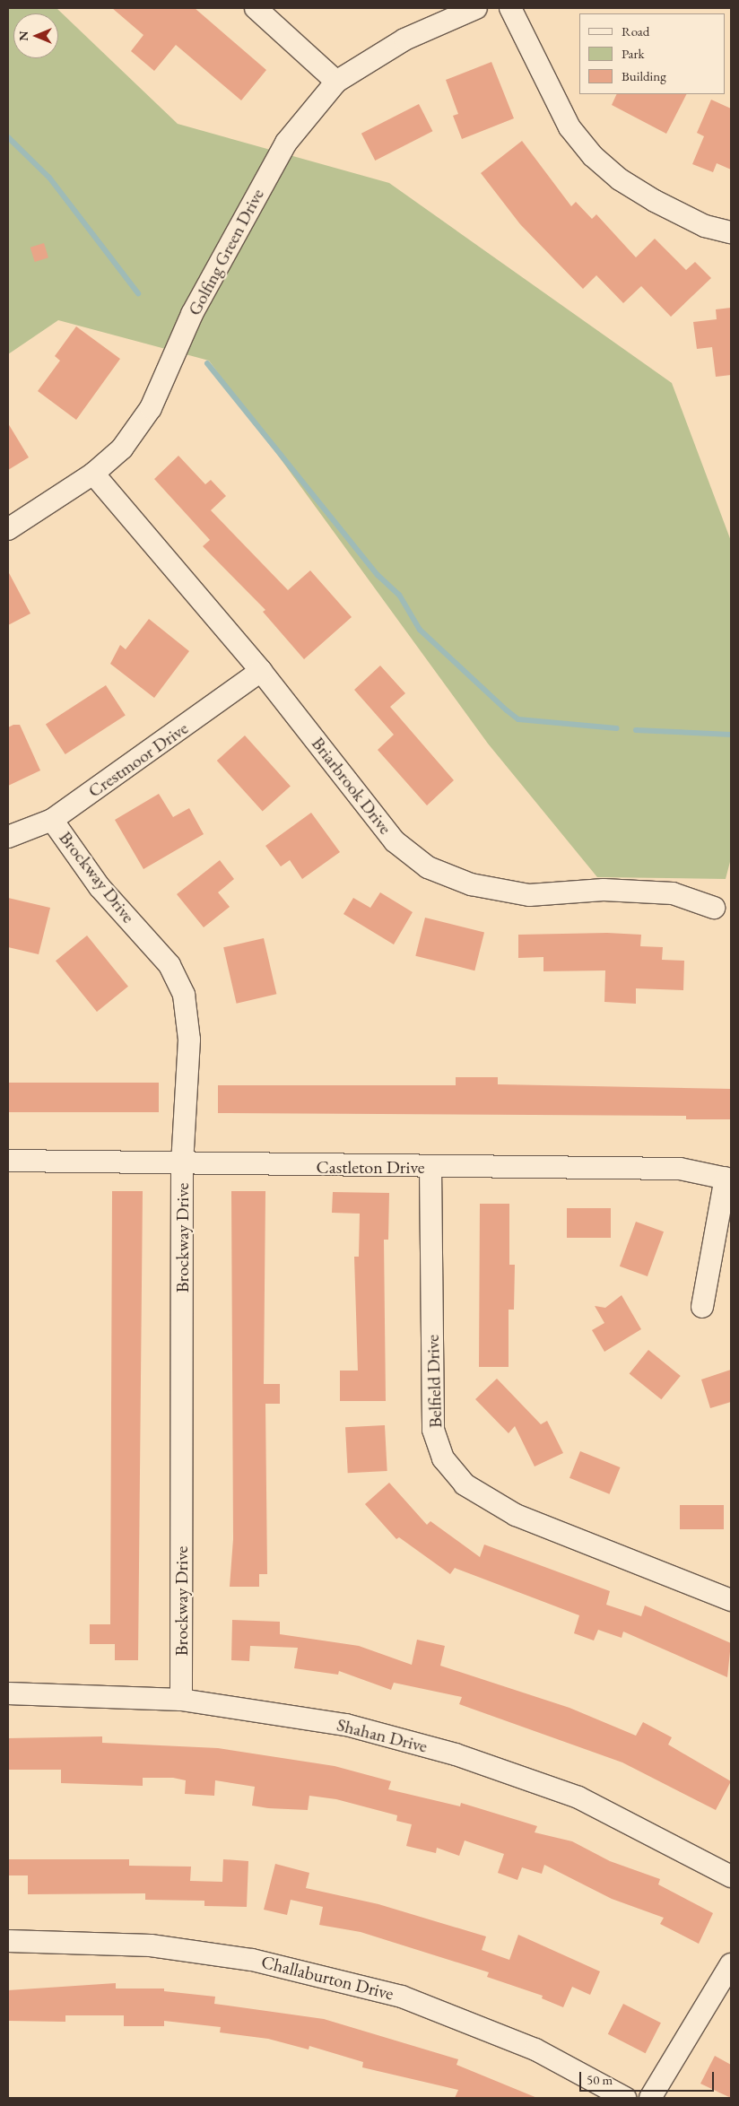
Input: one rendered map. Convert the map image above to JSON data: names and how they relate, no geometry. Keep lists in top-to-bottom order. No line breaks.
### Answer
{"streets":{"street":["Golfing Green Drive","Crestmoor Drive","Briarbrook Drive","Brockway Drive","Castleton Drive","Belfield Drive","Shahan Drive","Challaburton Drive"]},"crossings":[["Golfing Green Drive","Briarbrook Drive"],["Crestmoor Drive","Briarbrook Drive"],["Crestmoor Drive","Brockway Drive"],["Brockway Drive","Castleton Drive"],["Brockway Drive","Shahan Drive"],["Castleton Drive","Belfield Drive"]],"legend":["Road","Park","Building"],"scale_bar":"50 m","north":"left"}
